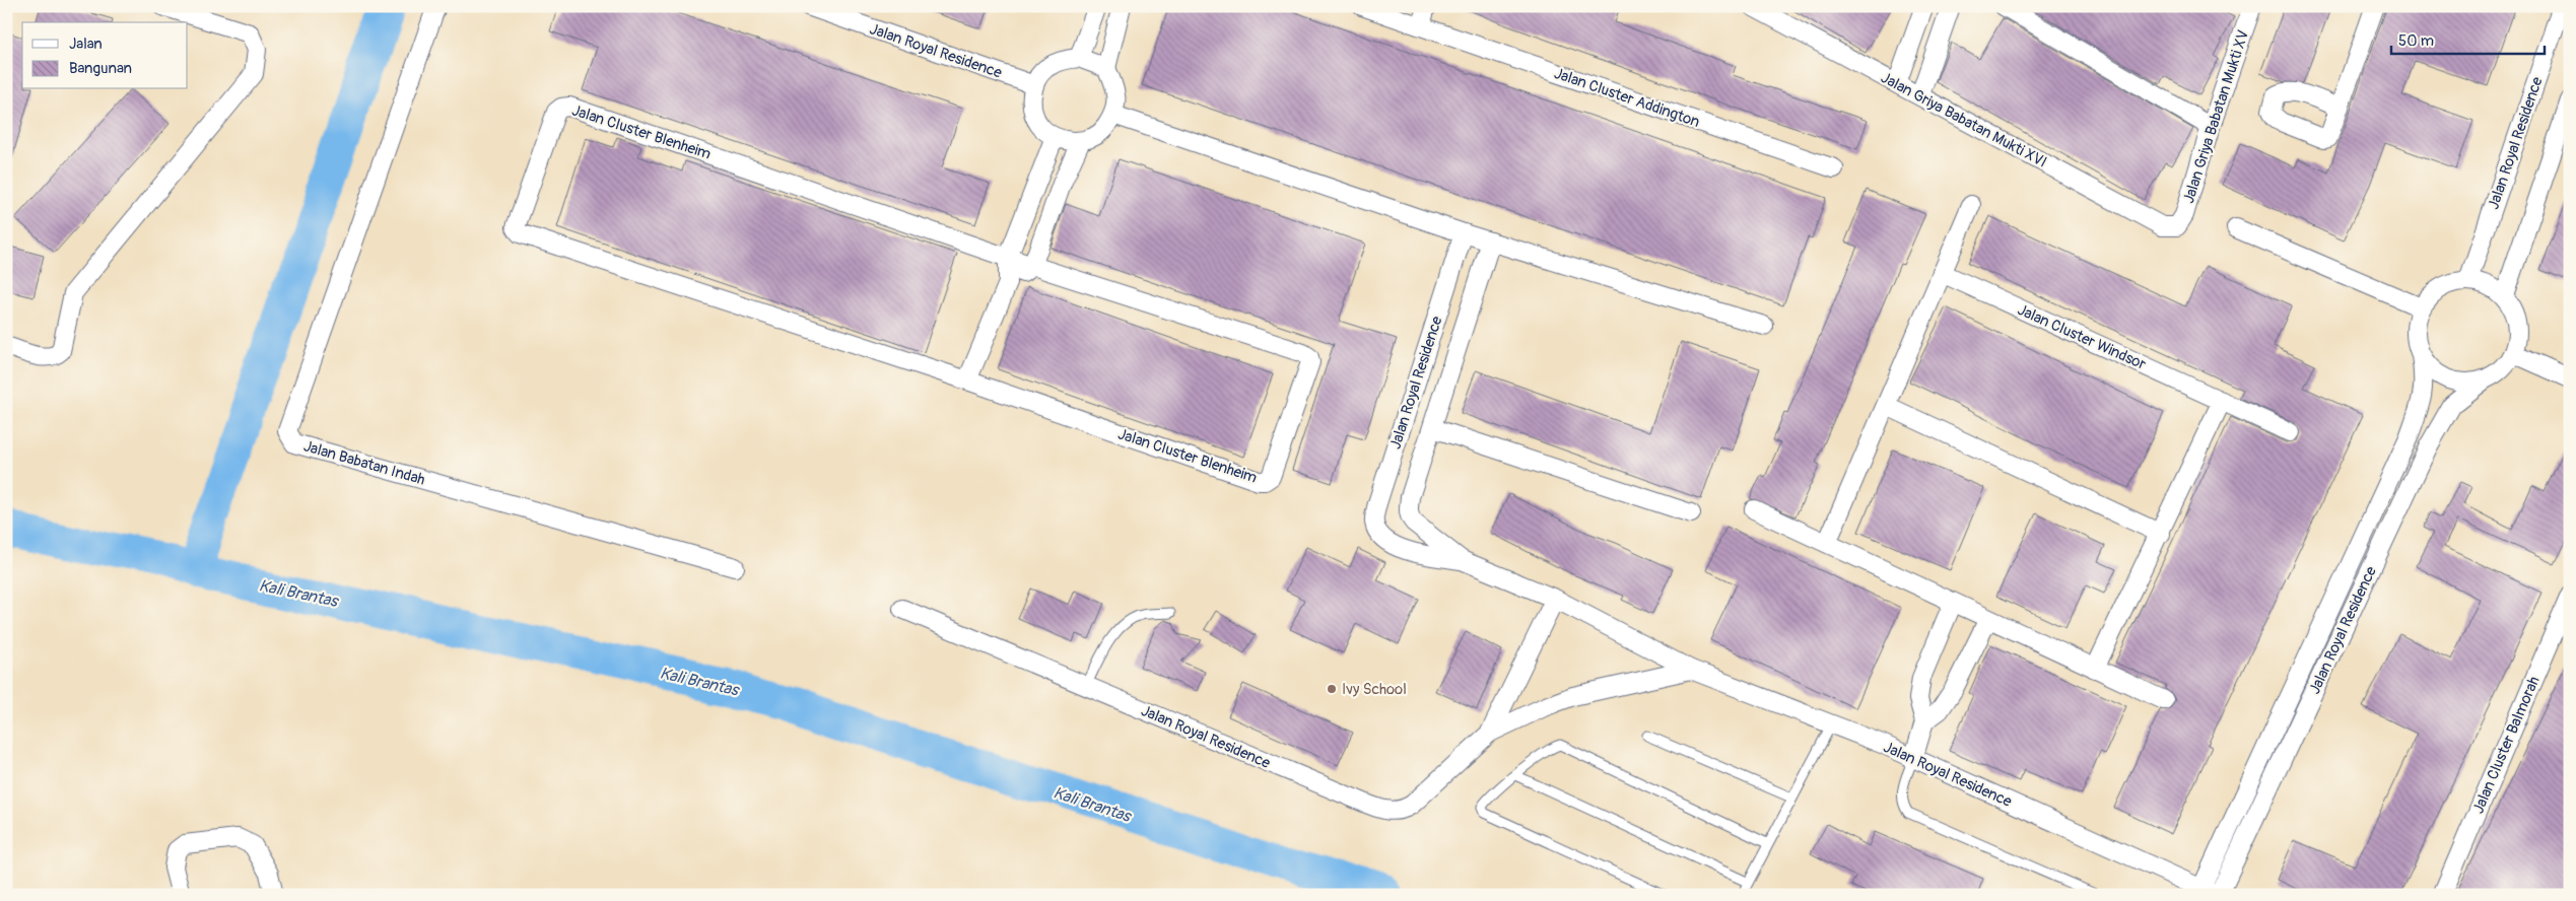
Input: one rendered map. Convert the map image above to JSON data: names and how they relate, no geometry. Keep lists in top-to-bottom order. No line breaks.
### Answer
{"streets":{"street":["Jalan Royal Residence","Jalan Cluster Addington","Jalan Griya Babatan Mukti XV","Jalan Griya Babatan Mukti XVI","Jalan Cluster Blenheim","Jalan Cluster Windsor","Jalan Babatan Indah","Jalan Cluster Balmorah"]},"crossings":[["Jalan Griya Babatan Mukti XV","Jalan Griya Babatan Mukti XVI"]],"water":["Kali Brantas"],"places":["Ivy School"],"legend":["Jalan","Bangunan"],"scale_bar":"50 m"}
